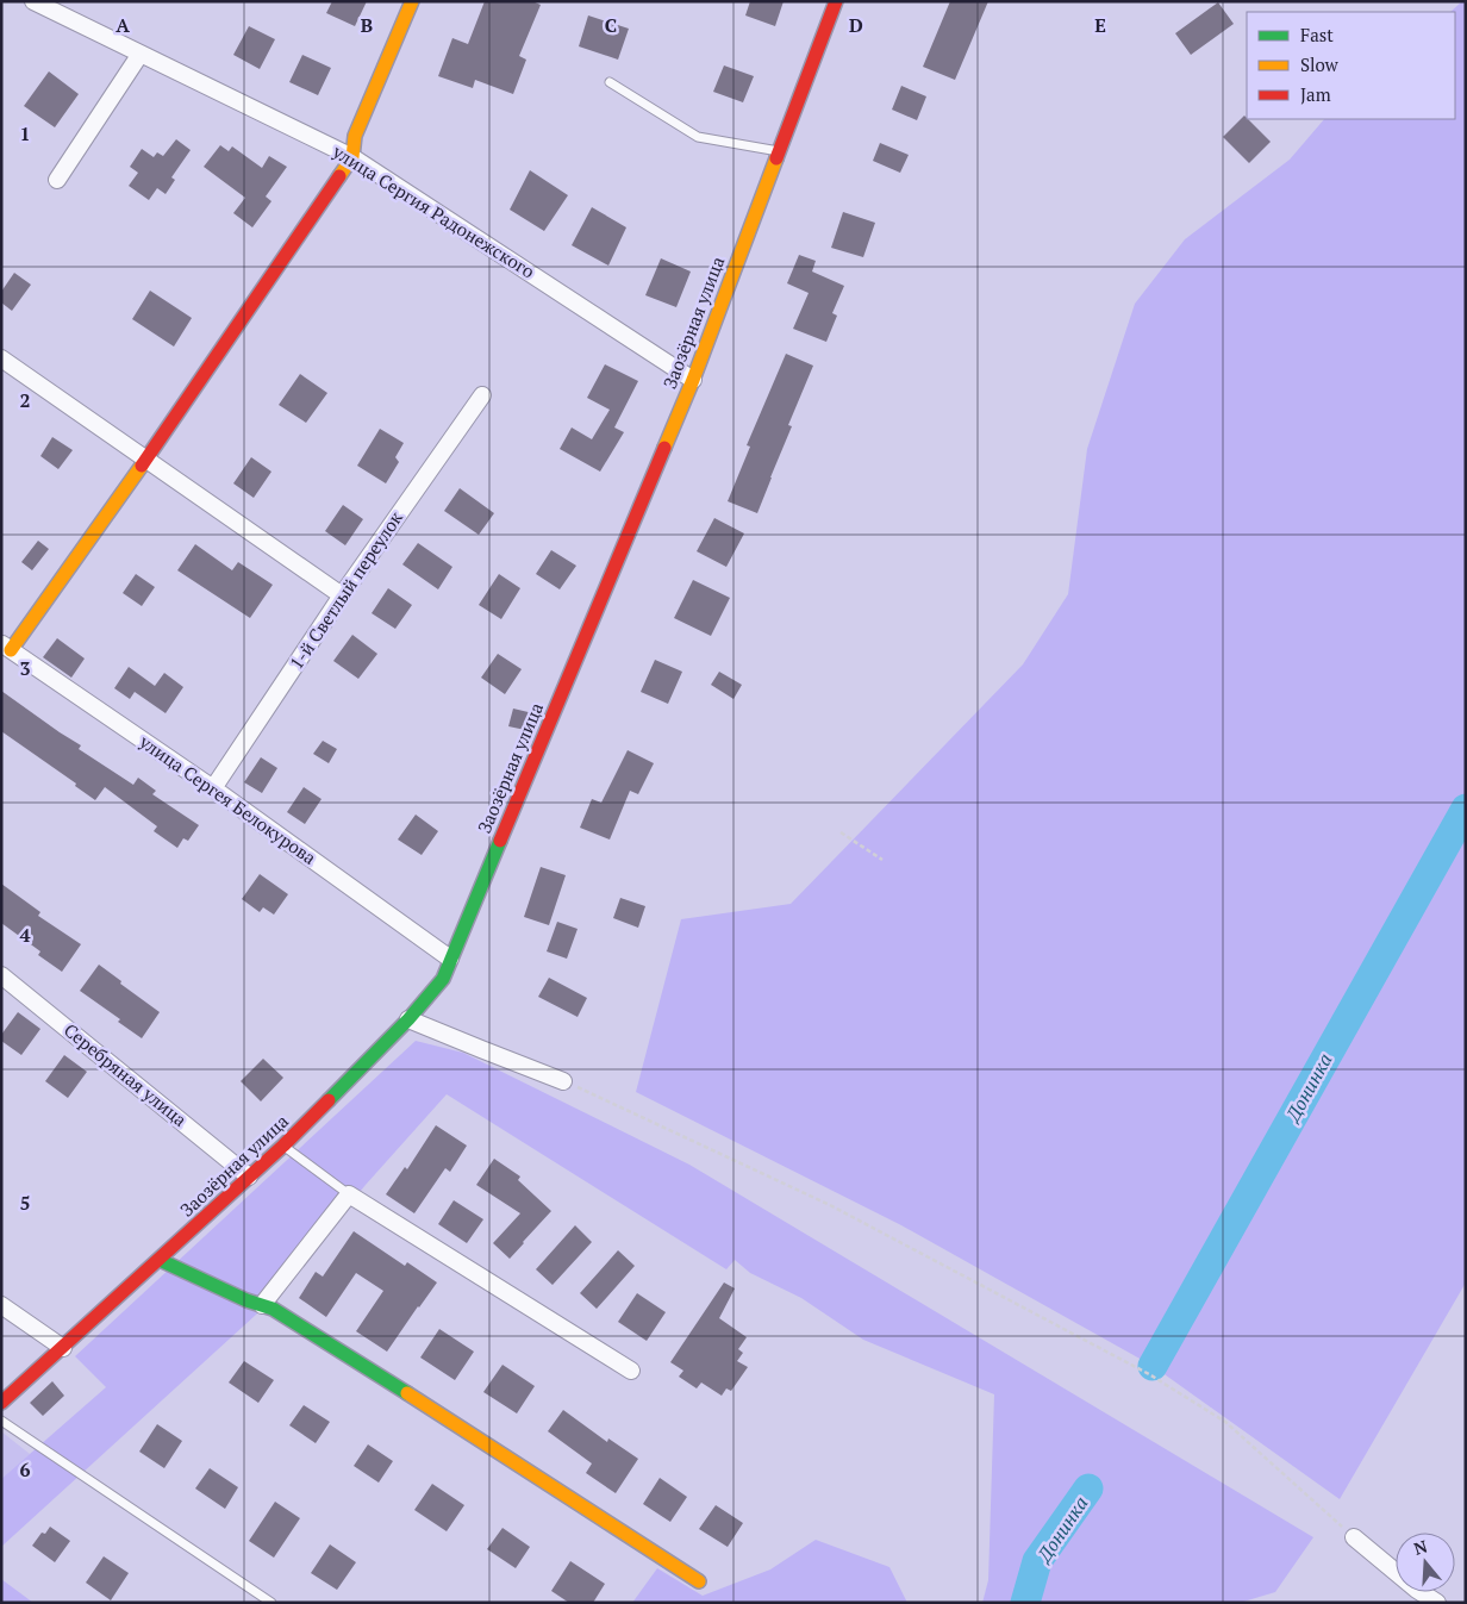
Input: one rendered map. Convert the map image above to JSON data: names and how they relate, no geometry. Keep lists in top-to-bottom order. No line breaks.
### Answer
{"streets":{"street":["улица Сергия Радонежского","Заозёрная улица","1-й Светлый переулок","улица Сергея Белокурова","Серебряная улица"]},"crossings":[["улица Сергия Радонежского","Заозёрная улица"],["Заозёрная улица","улица Сергея Белокурова"],["Заозёрная улица","Серебряная улица"],["1-й Светлый переулок","улица Сергея Белокурова"]],"water":["Донинка"],"legend":["Fast","Slow","Jam"],"north":"top","grid":{"columns":["A","B","C","D","E"],"rows":["1","2","3","4","5","6"]}}
